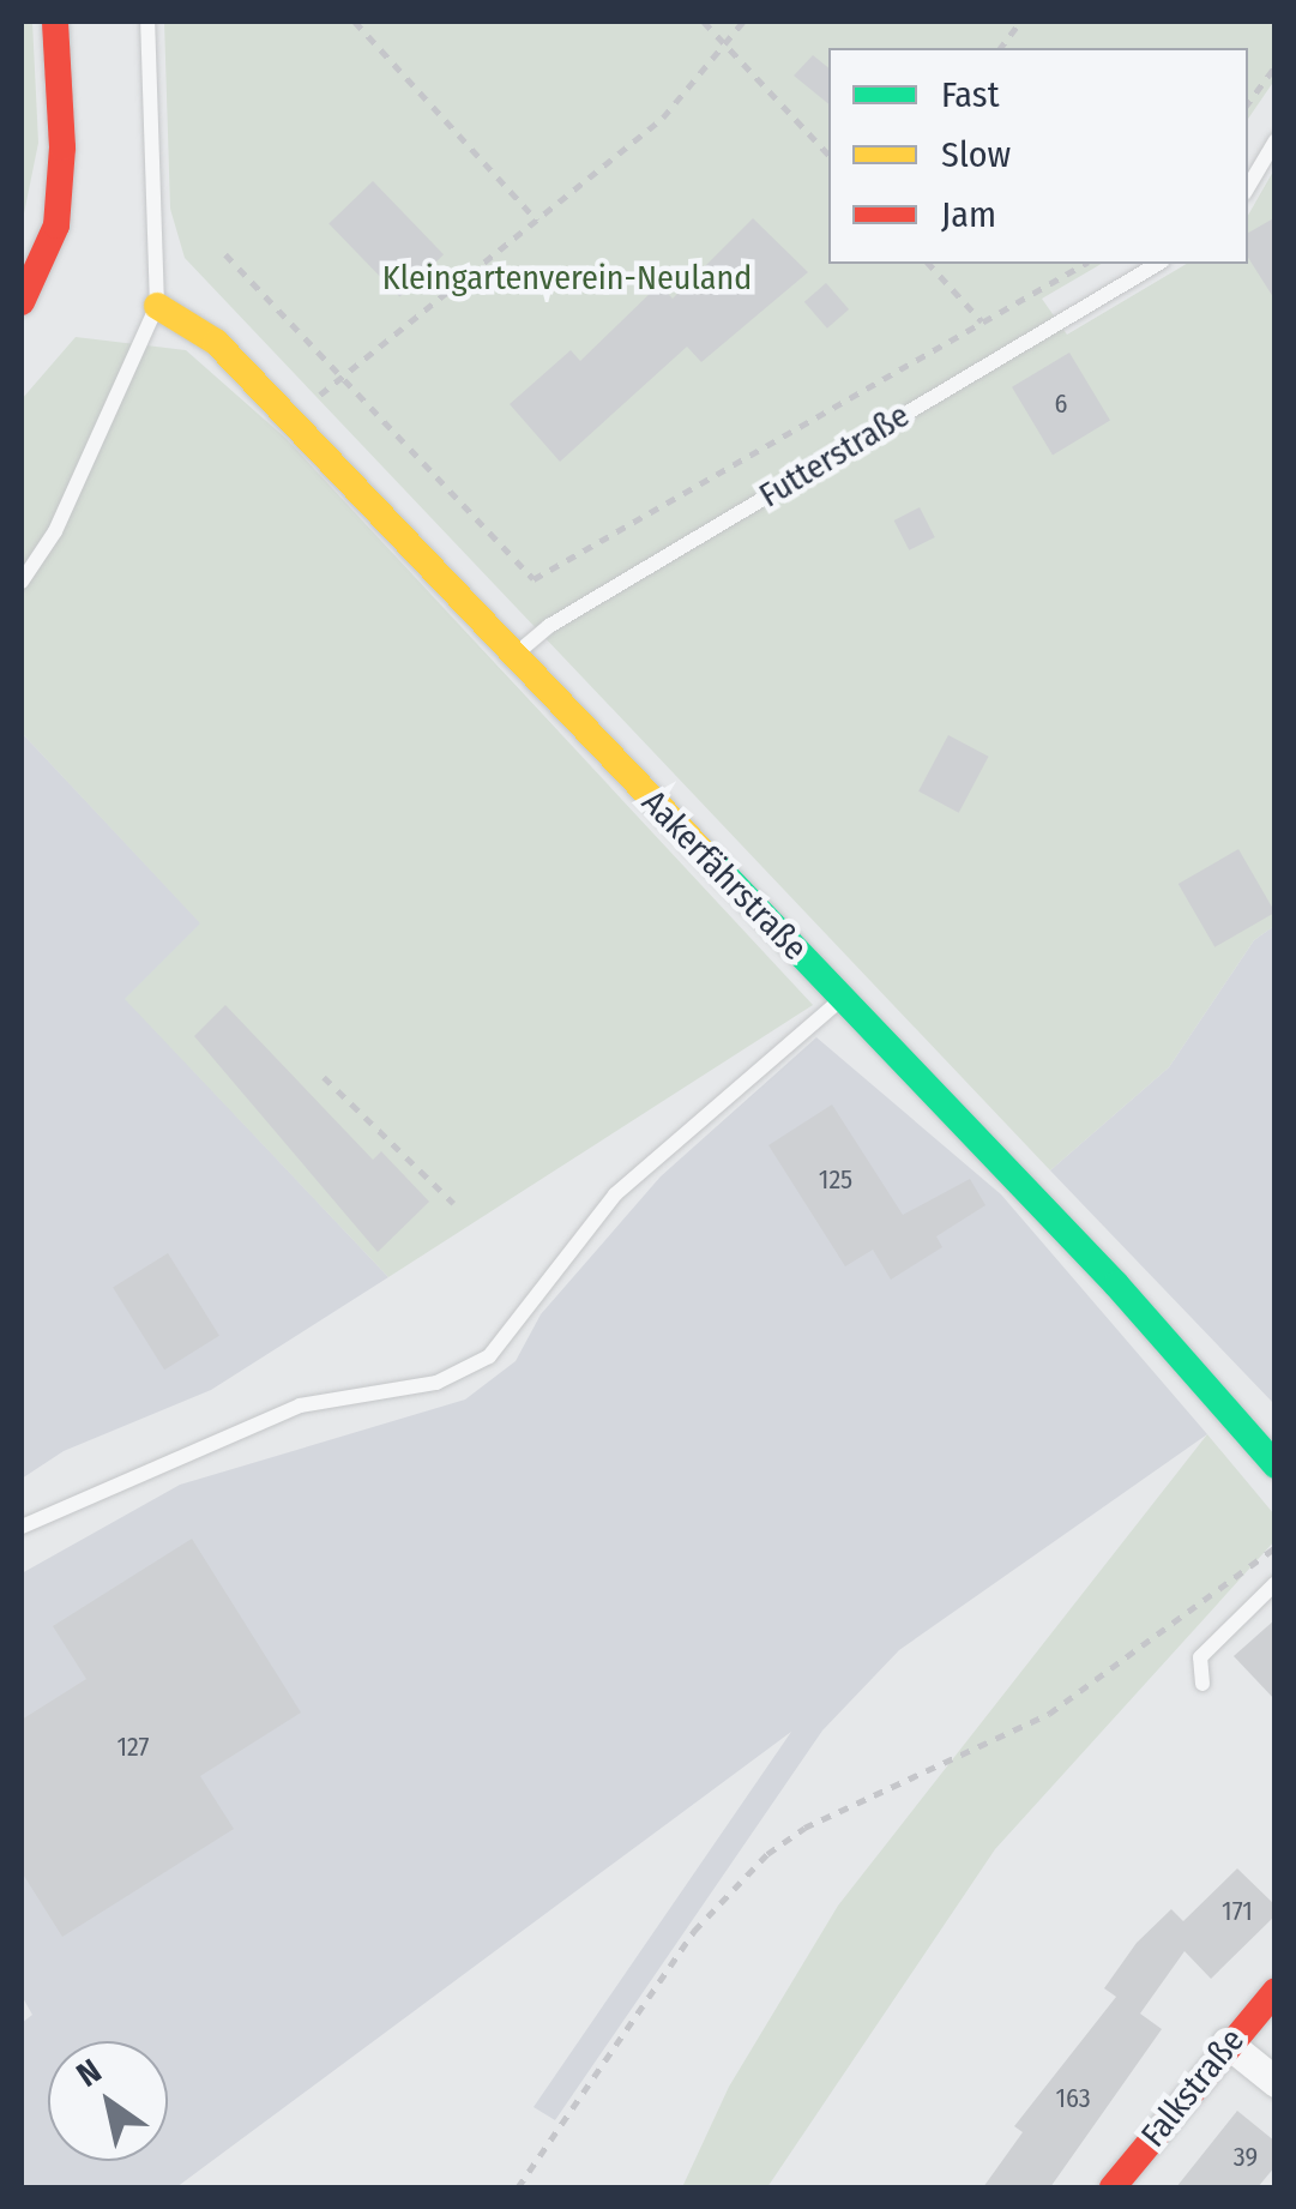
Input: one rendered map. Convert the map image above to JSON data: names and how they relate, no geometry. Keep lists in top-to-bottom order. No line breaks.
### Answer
{"streets":{"main road":["Aakerfährstraße","Falkstraße"],"lane":["Futterstraße"]},"crossings":[["Futterstraße","Aakerfährstraße"]],"parks":["Kleingartenverein-Neuland"],"house_numbers":["6","125","127","171","163","39"],"legend":["Fast","Slow","Jam"],"north":"top left"}
